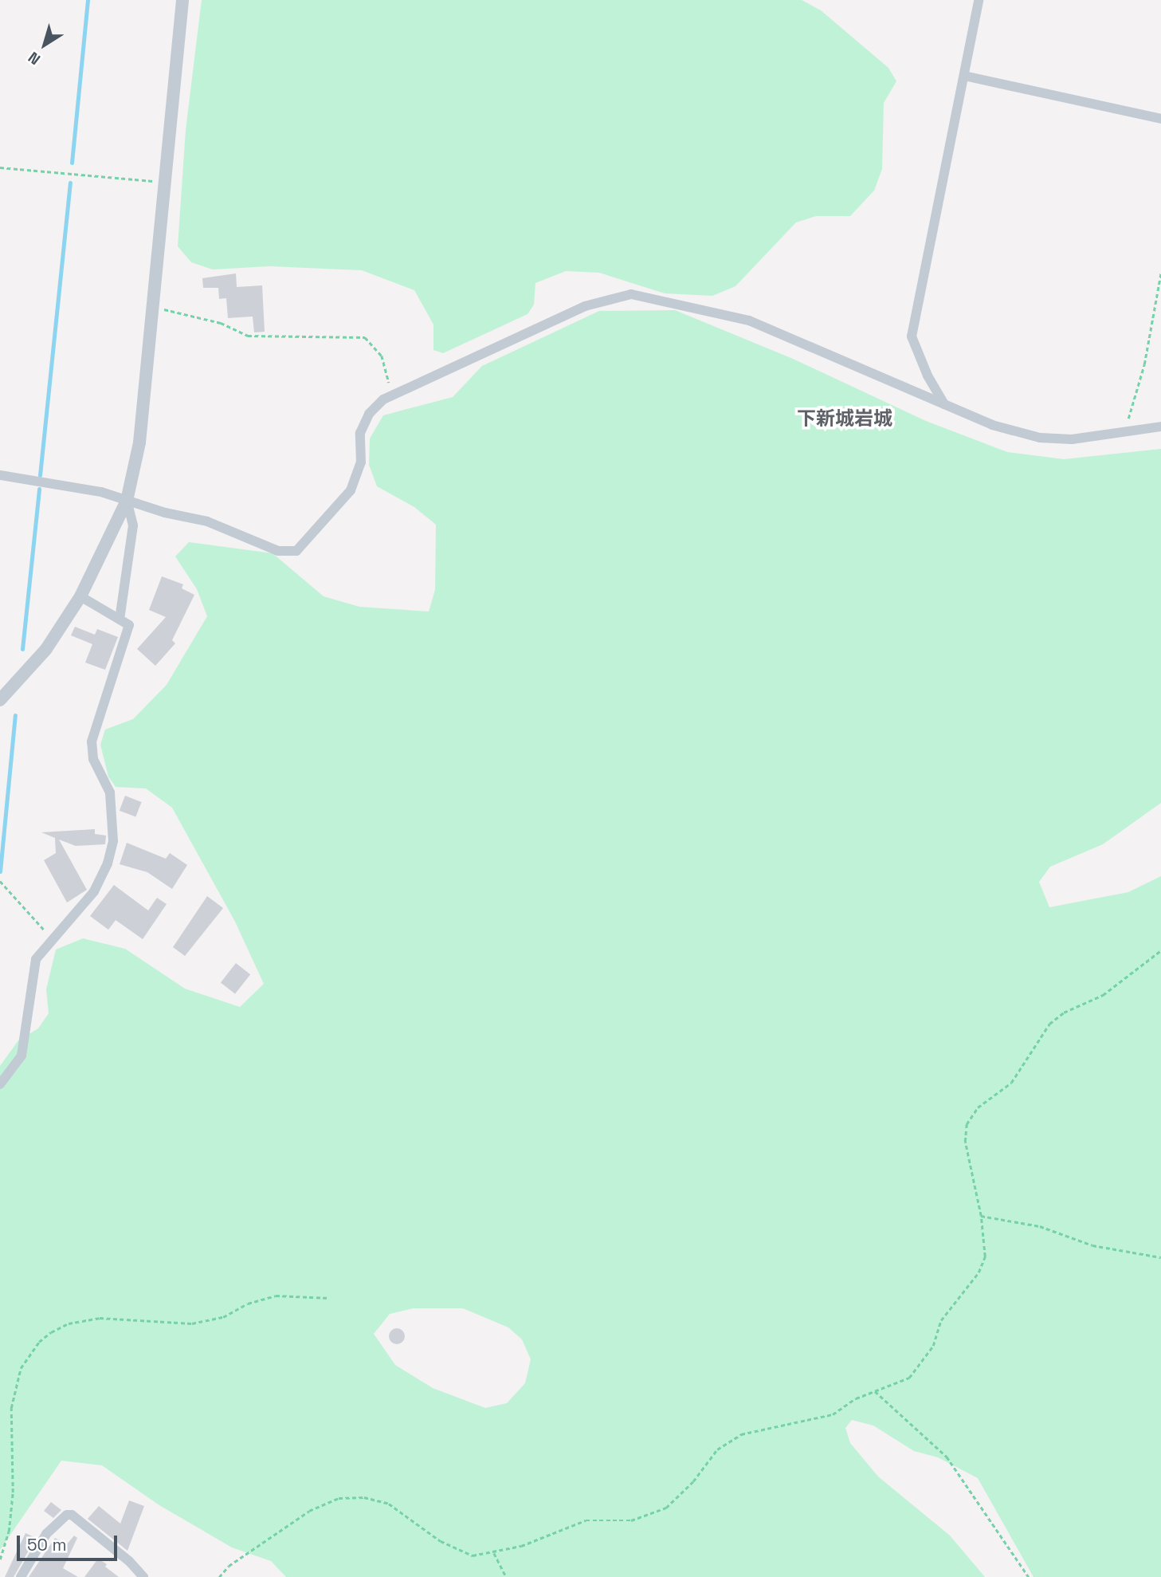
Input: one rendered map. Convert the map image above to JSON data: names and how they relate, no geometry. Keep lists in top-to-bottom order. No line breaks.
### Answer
{"districts":["下新城岩城"],"scale_bar":"50 m","north":"bottom left"}
